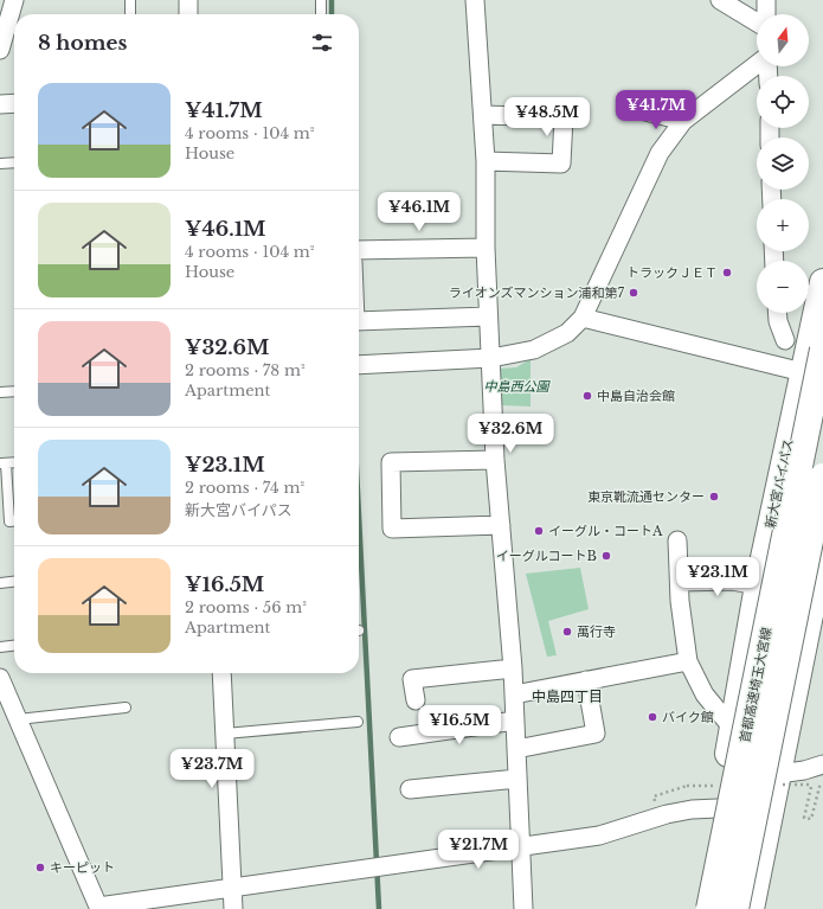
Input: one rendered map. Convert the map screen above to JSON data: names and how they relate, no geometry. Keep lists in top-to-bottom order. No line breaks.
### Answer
{"streets":{"highway":["新大宮バイパス","首都高速埼玉大宮線"]},"districts":["中島四丁目"],"parks":["中島西公園"],"places":["トラックＪＥＴ","ライオンズマンション浦和第7","中島自治会館","東京靴流通センター","イーグル・コートA","イーグルコートB","萬行寺","バイク館","キーピット"],"north":"top","page":{"map_buttons":["+","−"],"heading":"8 homes","list":[{"name":"¥41.7M","note":"4 rooms · 104 m² · House"},{"name":"¥46.1M","note":"4 rooms · 104 m² · House"},{"name":"¥32.6M","note":"2 rooms · 78 m² · Apartment"},{"name":"¥23.1M","note":"2 rooms · 74 m² · 新大宮バイパス"},{"name":"¥16.5M","note":"2 rooms · 56 m² · Apartment"}],"price":["¥41.7M","¥48.5M","¥46.1M","¥32.6M","¥23.1M","¥16.5M","¥23.7M","¥21.7M"]}}
